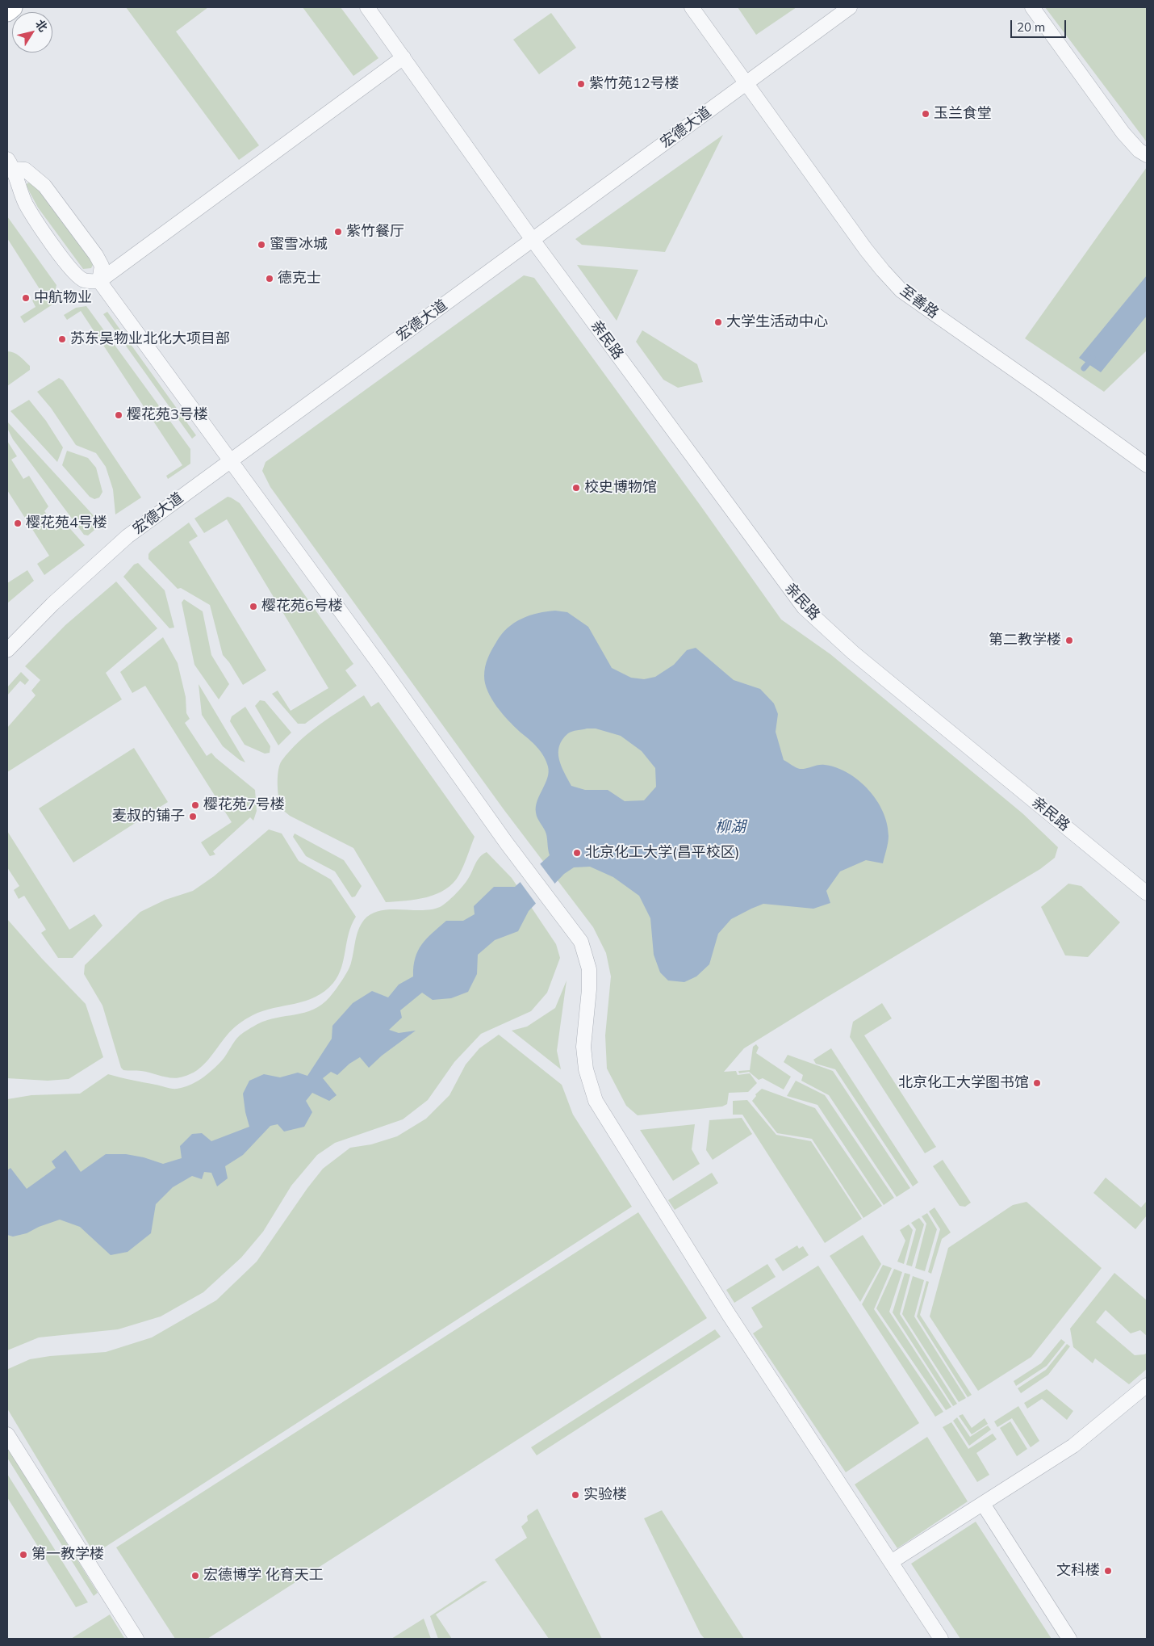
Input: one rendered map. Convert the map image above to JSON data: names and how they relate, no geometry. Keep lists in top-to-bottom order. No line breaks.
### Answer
{"streets":{"street":["宏德大道","至善路","亲民路"]},"crossings":[["宏德大道","至善路"],["宏德大道","亲民路"]],"water":["柳湖"],"places":["紫竹苑12号楼","玉兰食堂","紫竹餐厅","蜜雪冰城","德克士","中航物业","大学生活动中心","苏东吴物业北化大项目部","樱花苑3号楼","校史博物馆","樱花苑4号楼","樱花苑6号楼","第二教学楼","樱花苑7号楼","麦叔的铺子","北京化工大学(昌平校区)","北京化工大学图书馆","实验楼","第一教学楼","文科楼","宏德博学 化育天工"],"scale_bar":"20 m","north":"top right"}
